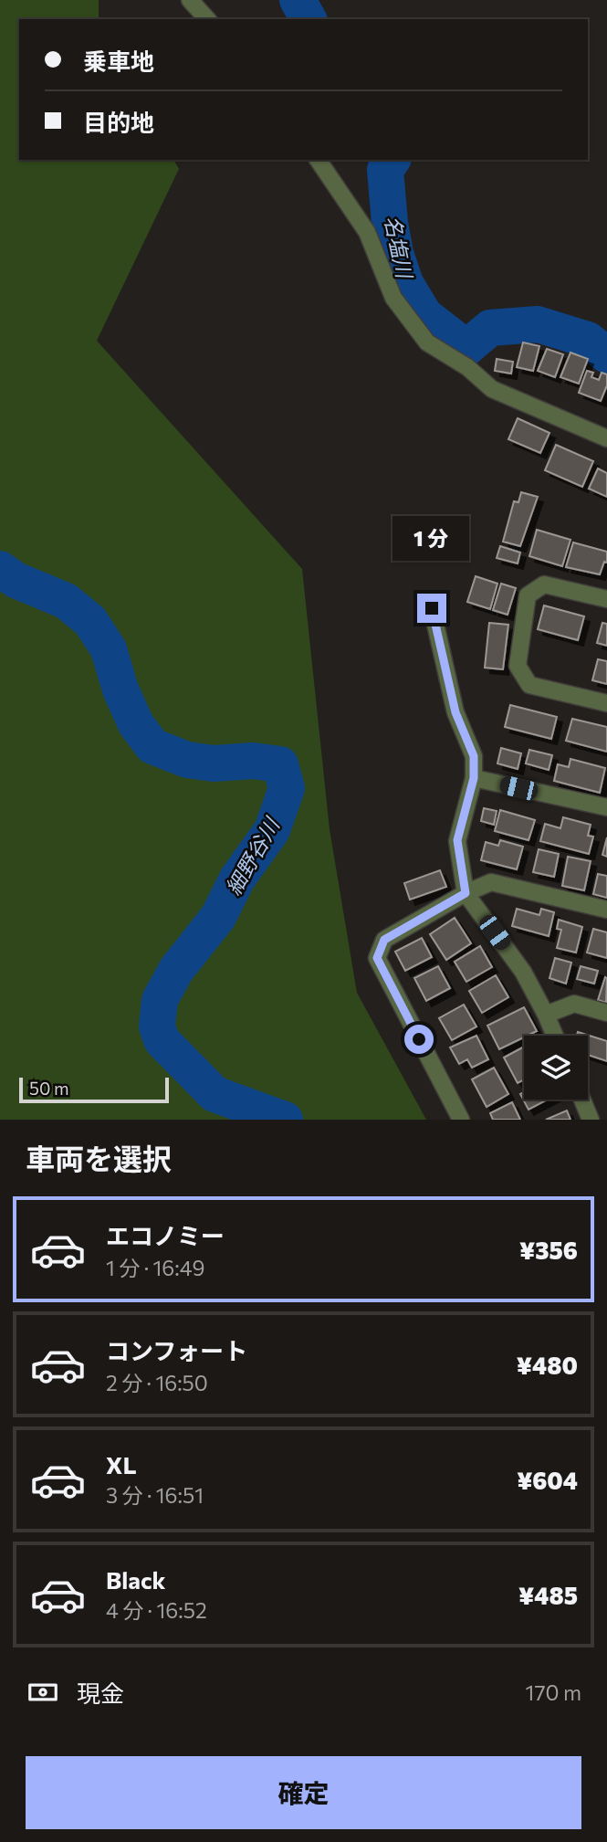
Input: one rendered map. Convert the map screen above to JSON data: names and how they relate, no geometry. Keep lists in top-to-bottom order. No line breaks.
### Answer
{"water":["名塩川","細野谷川"],"scale_bar":"50 m","page":{"banner":["乗車地","目的地"],"bubble":"1 分","scale":"50 m","heading":"車両を選択","list":[{"name":"エコノミー","note":"1 分 · 16:49","value":"¥356"},{"name":"コンフォート","note":"2 分 · 16:50","value":"¥480"},{"name":"XL","note":"3 分 · 16:51","value":"¥604"},{"name":"Black","note":"4 分 · 16:52","value":"¥485"}],"pay":["現金","170 m"],"buttons":"確定"}}
